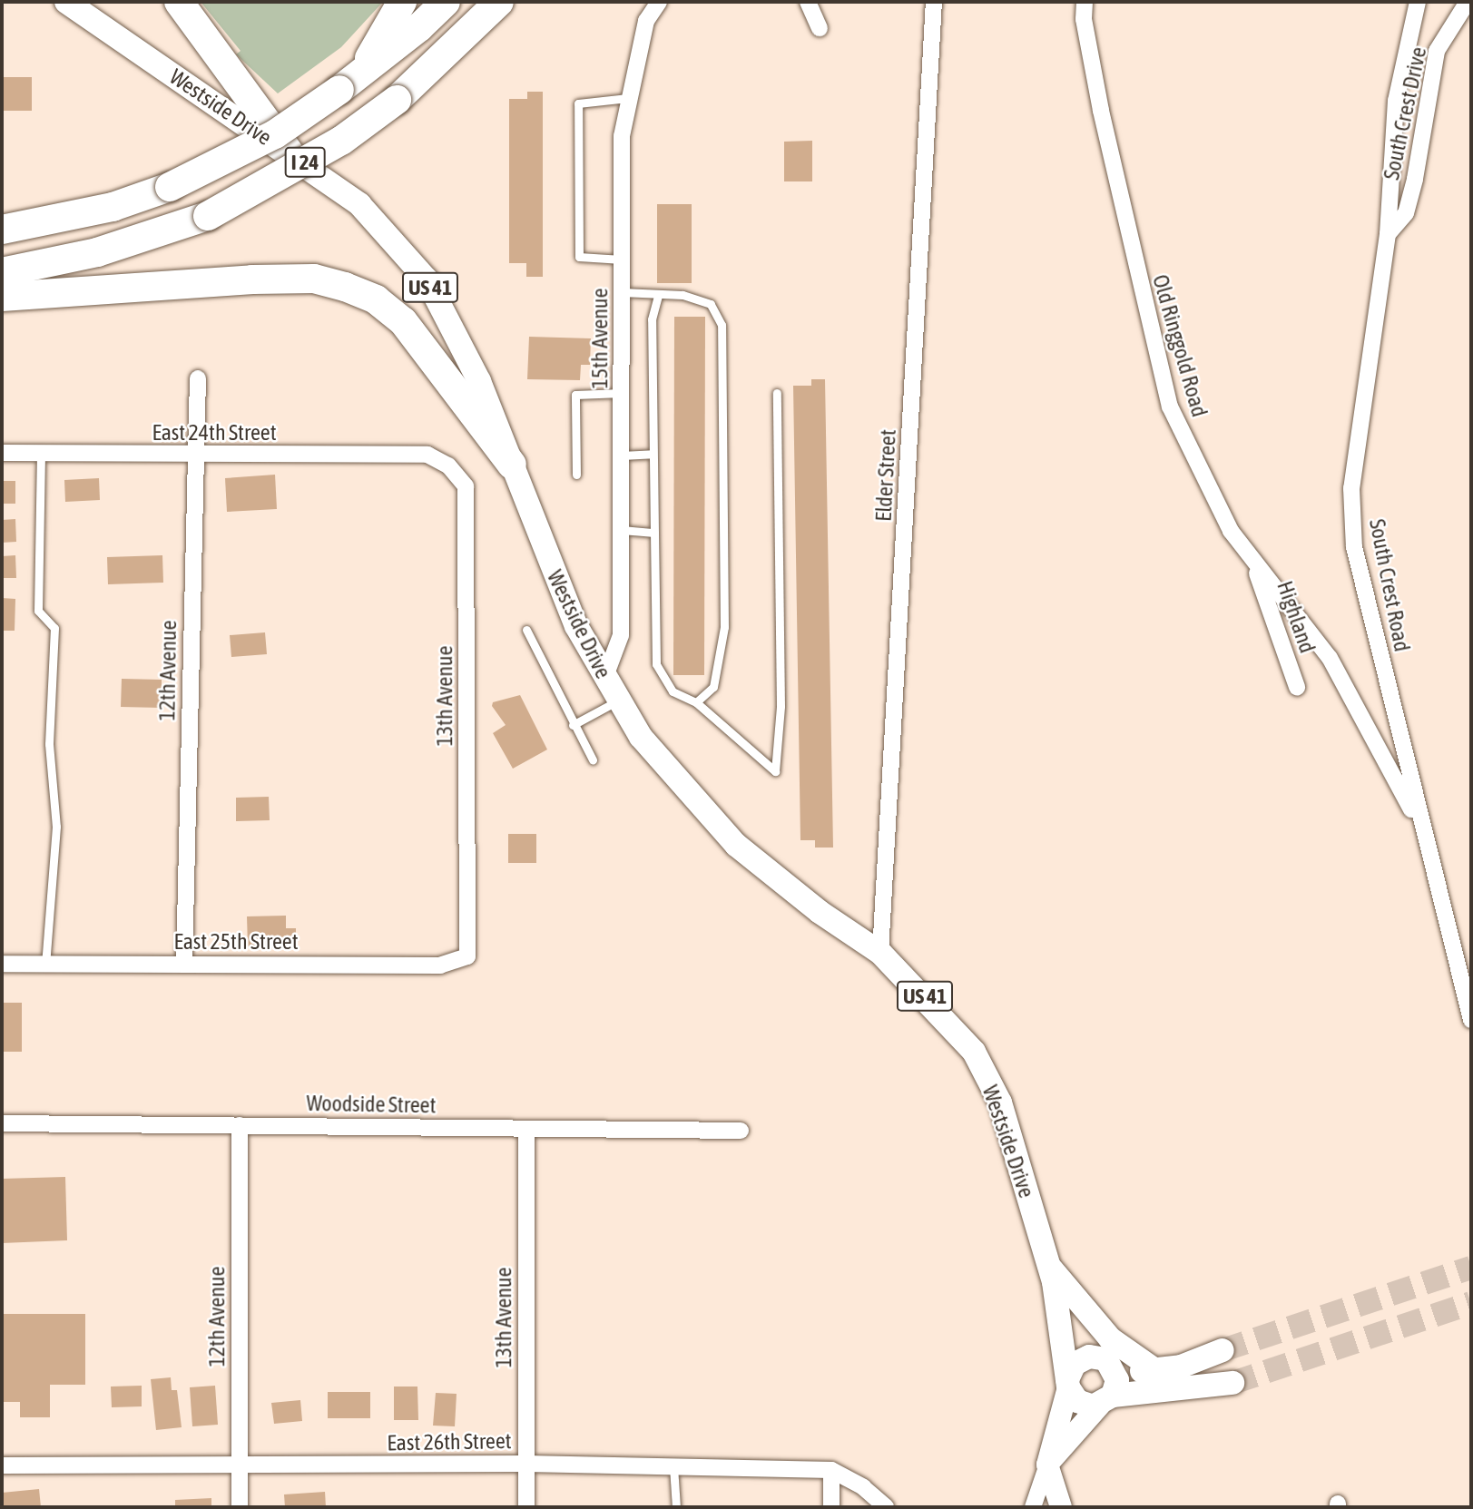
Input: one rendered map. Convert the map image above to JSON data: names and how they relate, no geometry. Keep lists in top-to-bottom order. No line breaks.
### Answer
{"streets":{"highway":["I 24"],"main road":["Westside Drive","US 41"],"street":["South Crest Drive","15th Avenue","Old Ringgold Road","East 24th Street","Elder Street","South Crest Road","Highland","12th Avenue","13th Avenue","East 25th Street","Woodside Street","East 26th Street"]},"crossings":[["Westside Drive","15th Avenue"],["Westside Drive","Elder Street"],["South Crest Drive","South Crest Road"],["Old Ringgold Road","South Crest Road"],["Old Ringgold Road","Highland"],["East 24th Street","12th Avenue"],["East 24th Street","13th Avenue"],["12th Avenue","East 25th Street"],["12th Avenue","Woodside Street"],["12th Avenue","East 26th Street"],["13th Avenue","East 25th Street"],["13th Avenue","Woodside Street"],["13th Avenue","East 26th Street"]]}
